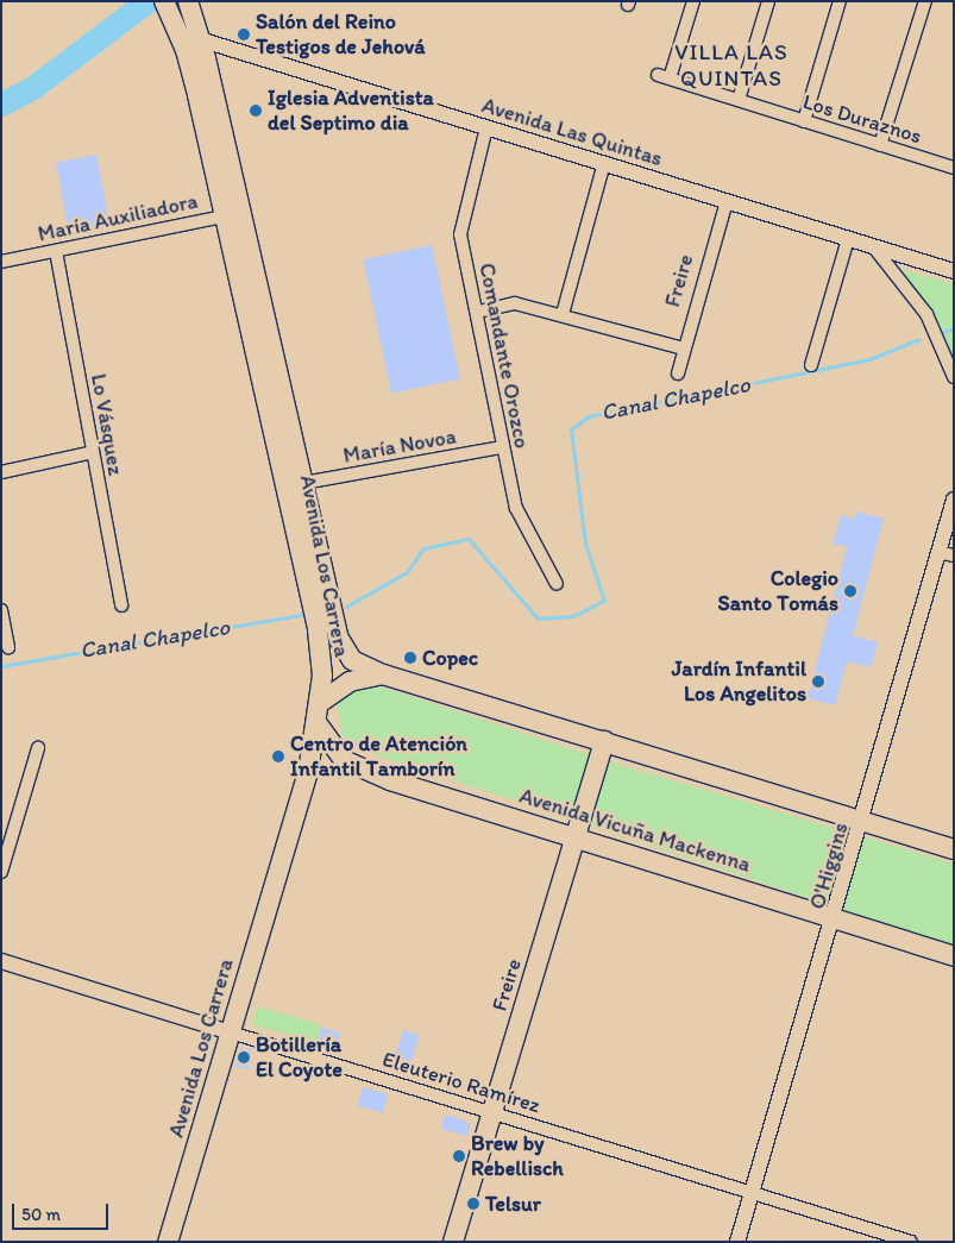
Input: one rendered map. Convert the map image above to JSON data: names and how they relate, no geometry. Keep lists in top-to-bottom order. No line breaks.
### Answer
{"streets":{"main road":["Freire","Avenida Los Carrera","Avenida Vicuña Mackenna"],"street":["Los Duraznos","Avenida Las Quintas","María Auxiliadora","Comandante Orozco","Lo Vásquez","María Novoa","O'Higgins","Eleuterio Ramírez"]},"crossings":[["Avenida Las Quintas","Freire"],["Avenida Las Quintas","Comandante Orozco"],["Avenida Las Quintas","Avenida Los Carrera"],["María Auxiliadora","Lo Vásquez"],["María Auxiliadora","Avenida Los Carrera"],["Freire","Avenida Vicuña Mackenna"],["Freire","Eleuterio Ramírez"],["Comandante Orozco","María Novoa"],["María Novoa","Avenida Los Carrera"],["Avenida Los Carrera","Avenida Vicuña Mackenna"],["Avenida Los Carrera","Eleuterio Ramírez"],["Avenida Vicuña Mackenna","O'Higgins"],["O'Higgins","Eleuterio Ramírez"]],"districts":["VILLA LAS QUINTAS"],"water":["Canal Chapelco"],"places":["Salón del Reino Testigos de Jehová","Iglesia Adventista del Septimo dia","Colegio Santo Tomás","Copec","Jardín Infantil Los Angelitos","Centro de Atención Infantil Tamborín","Botillería El Coyote","Brew by Rebellisch","Telsur"],"scale_bar":"50 m"}
